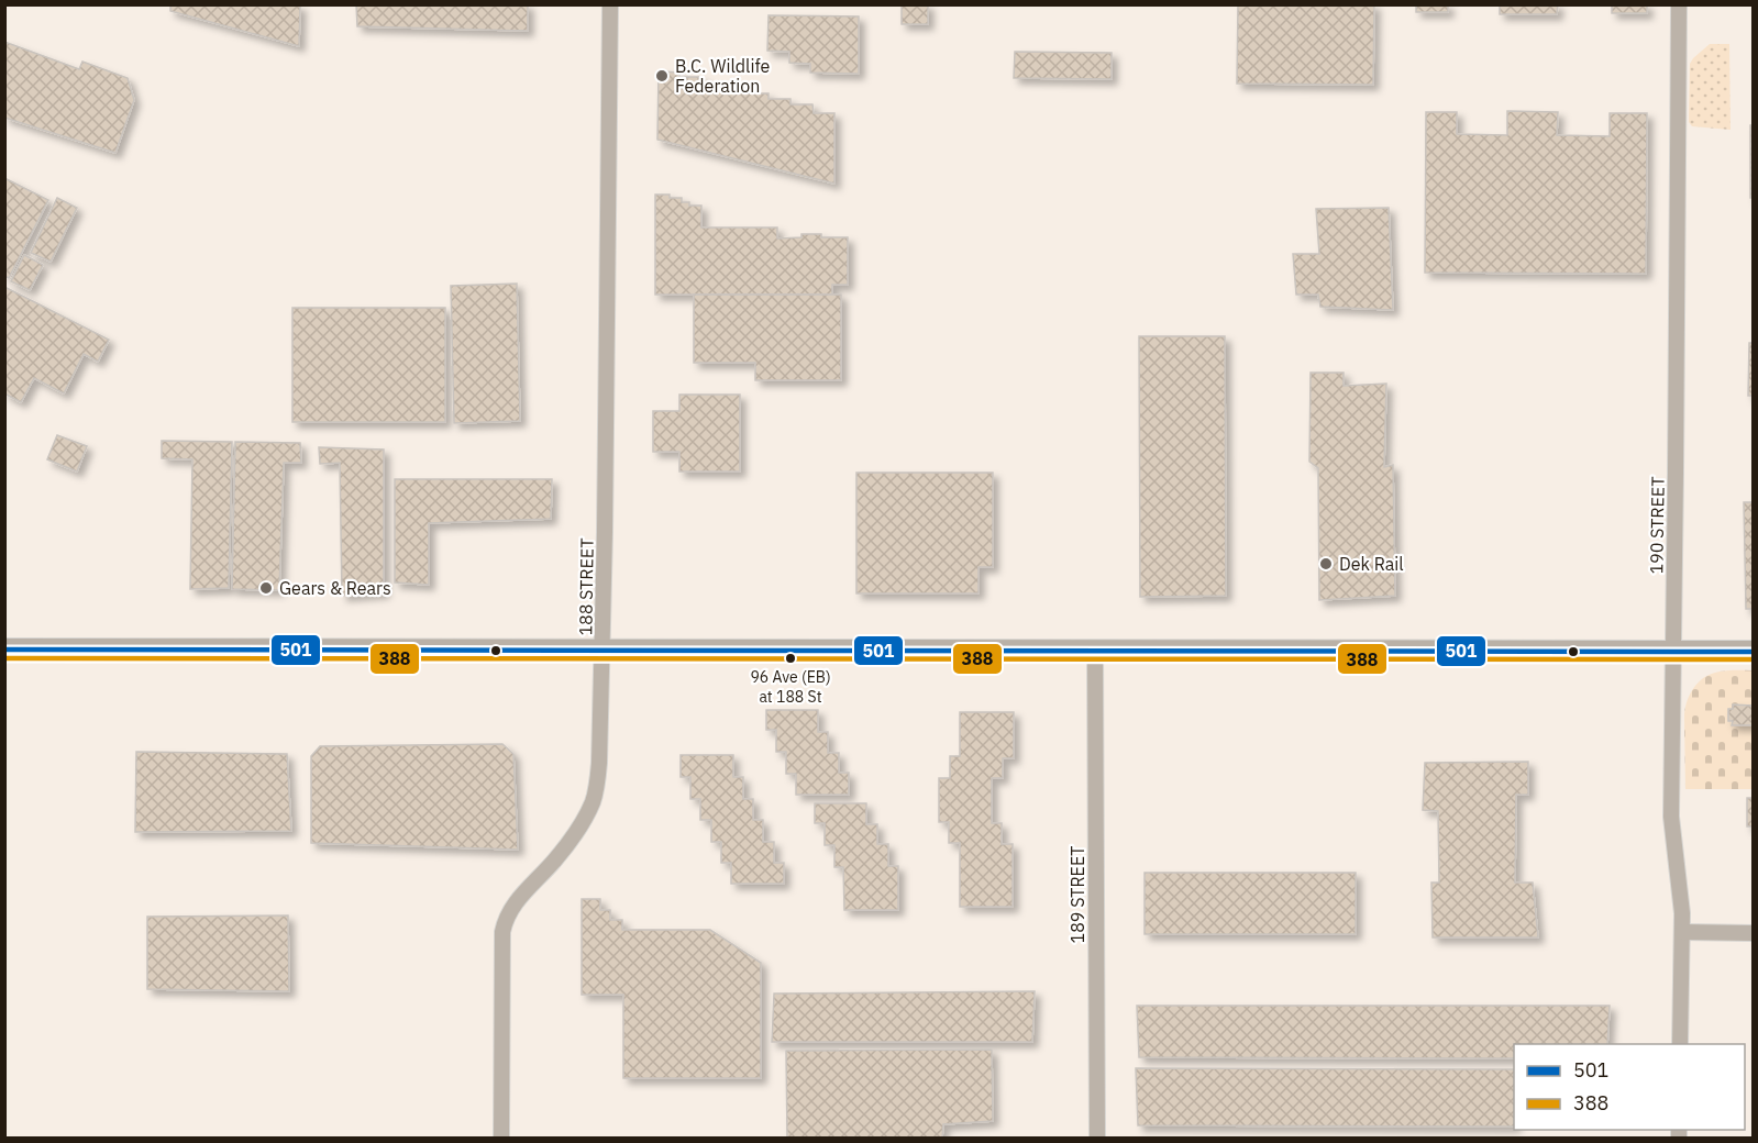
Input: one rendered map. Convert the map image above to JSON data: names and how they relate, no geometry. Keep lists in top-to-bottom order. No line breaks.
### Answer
{"streets":{"street":["190 STREET","188 STREET","189 STREET"]},"places":["B.C. Wildlife Federation","Dek Rail","Gears & Rears","96 Ave (EB) at 188 St"],"lines":["transit line 501","transit line 388"],"legend":["501","388"]}
